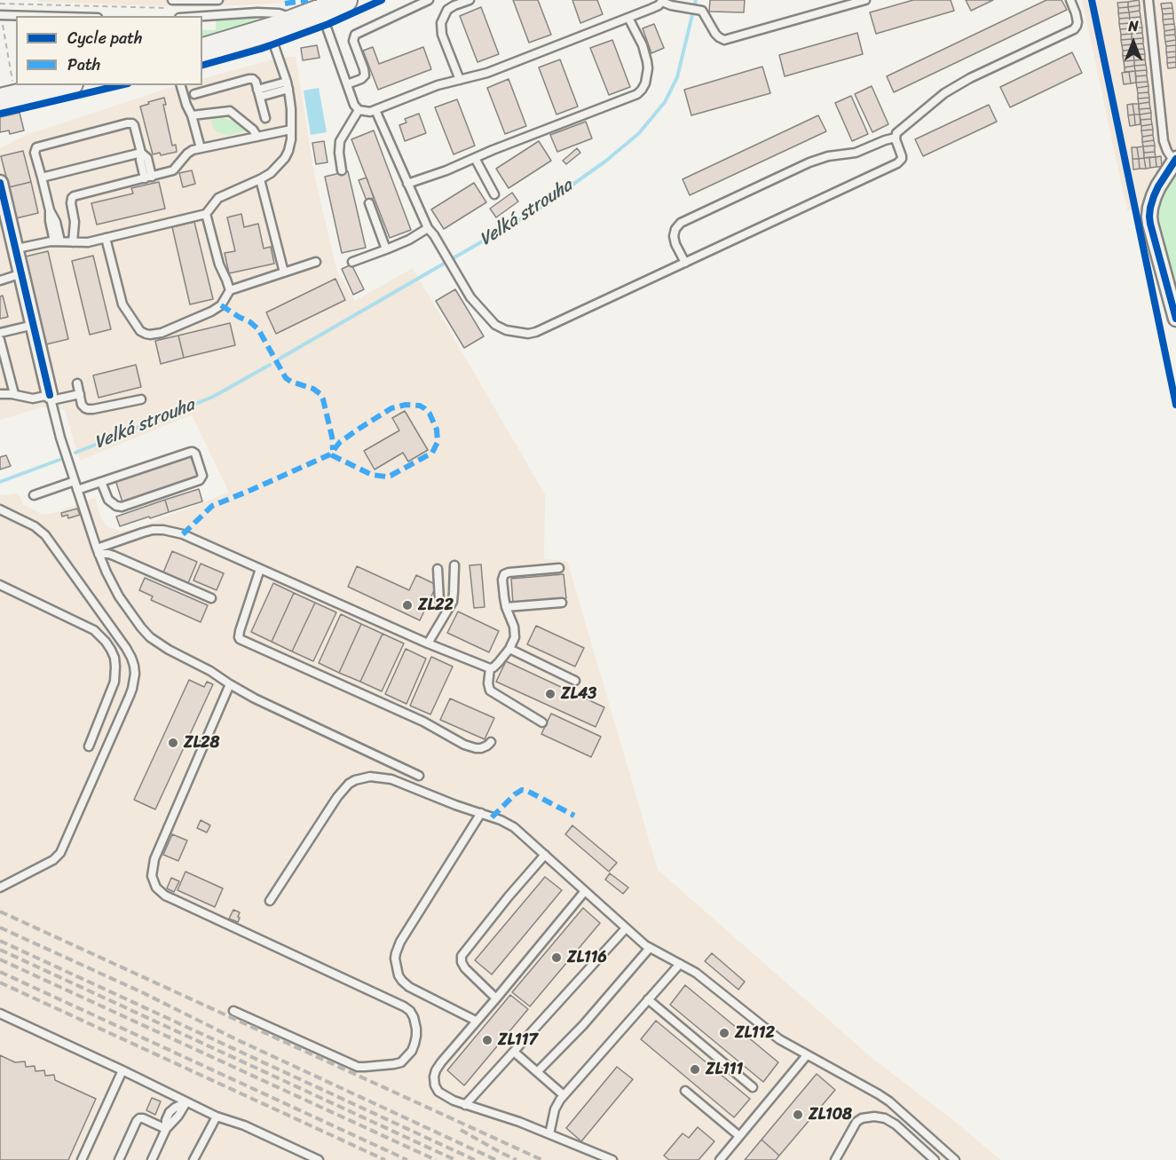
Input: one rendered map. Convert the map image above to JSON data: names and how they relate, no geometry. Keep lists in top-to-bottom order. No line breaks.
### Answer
{"water":["Velká strouha"],"places":["ZL22","ZL43","ZL28","ZL116","ZL112","ZL117","ZL111","ZL108"],"legend":["Cycle path","Path"],"north":"top"}
